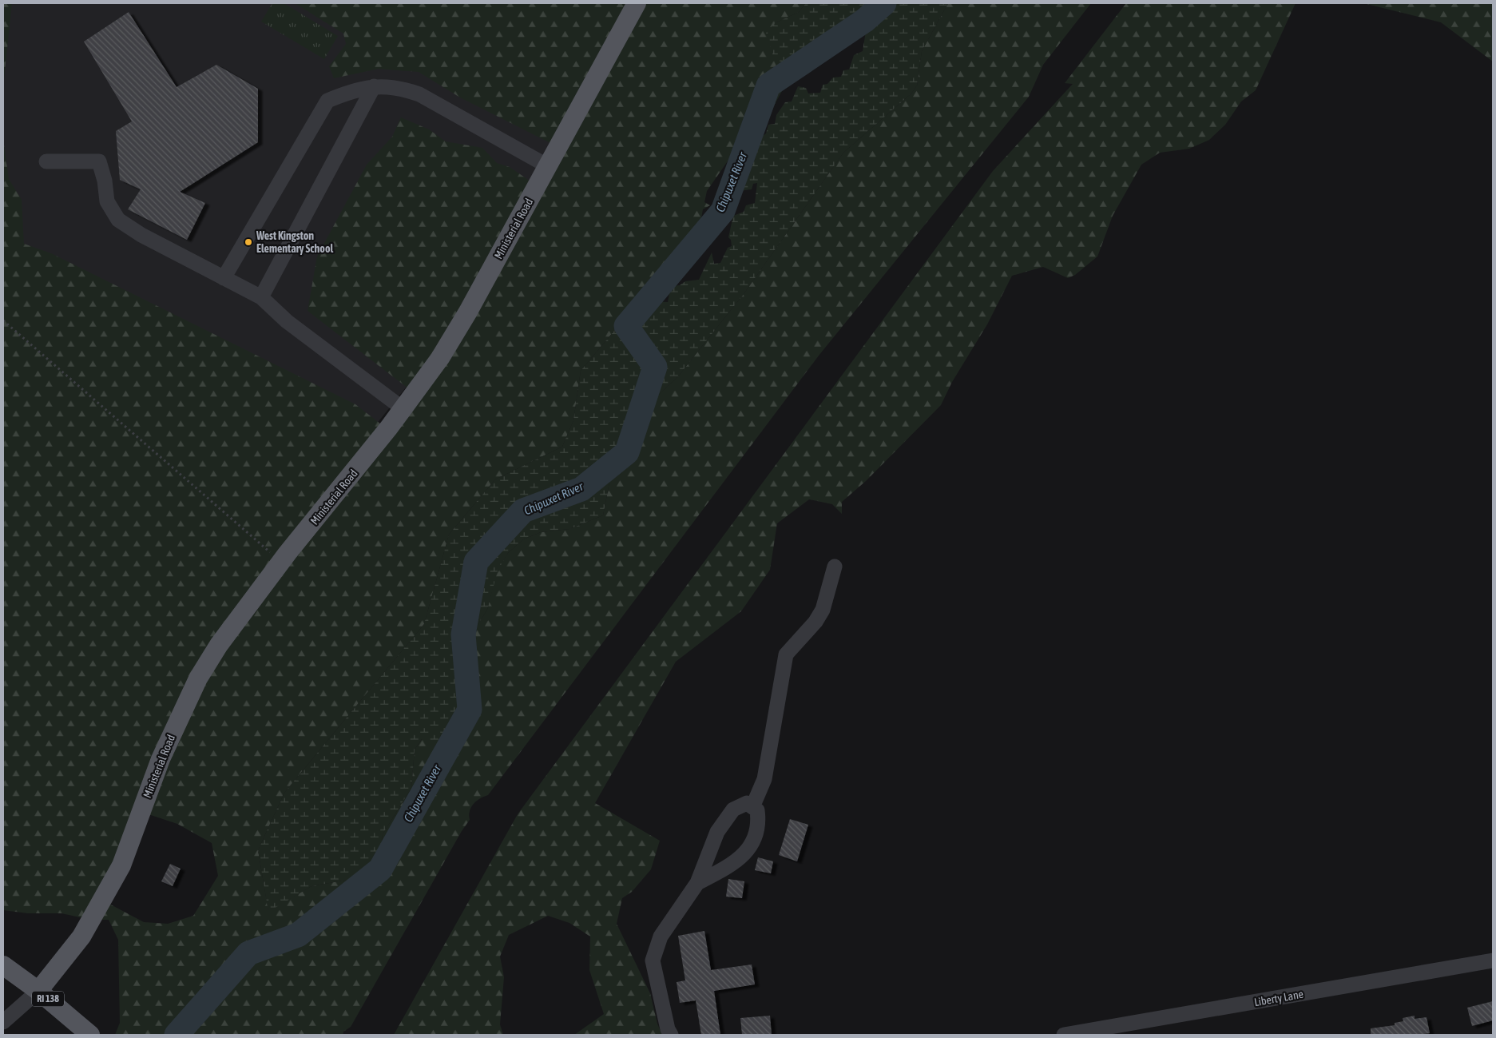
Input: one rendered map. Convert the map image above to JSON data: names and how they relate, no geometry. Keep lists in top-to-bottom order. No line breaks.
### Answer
{"streets":{"main road":["Ministerial Road","RI 138"],"street":["Liberty Lane"]},"crossings":[["Ministerial Road","RI 138"]],"water":["Chipuxet River"],"places":["West Kingston Elementary School"]}
